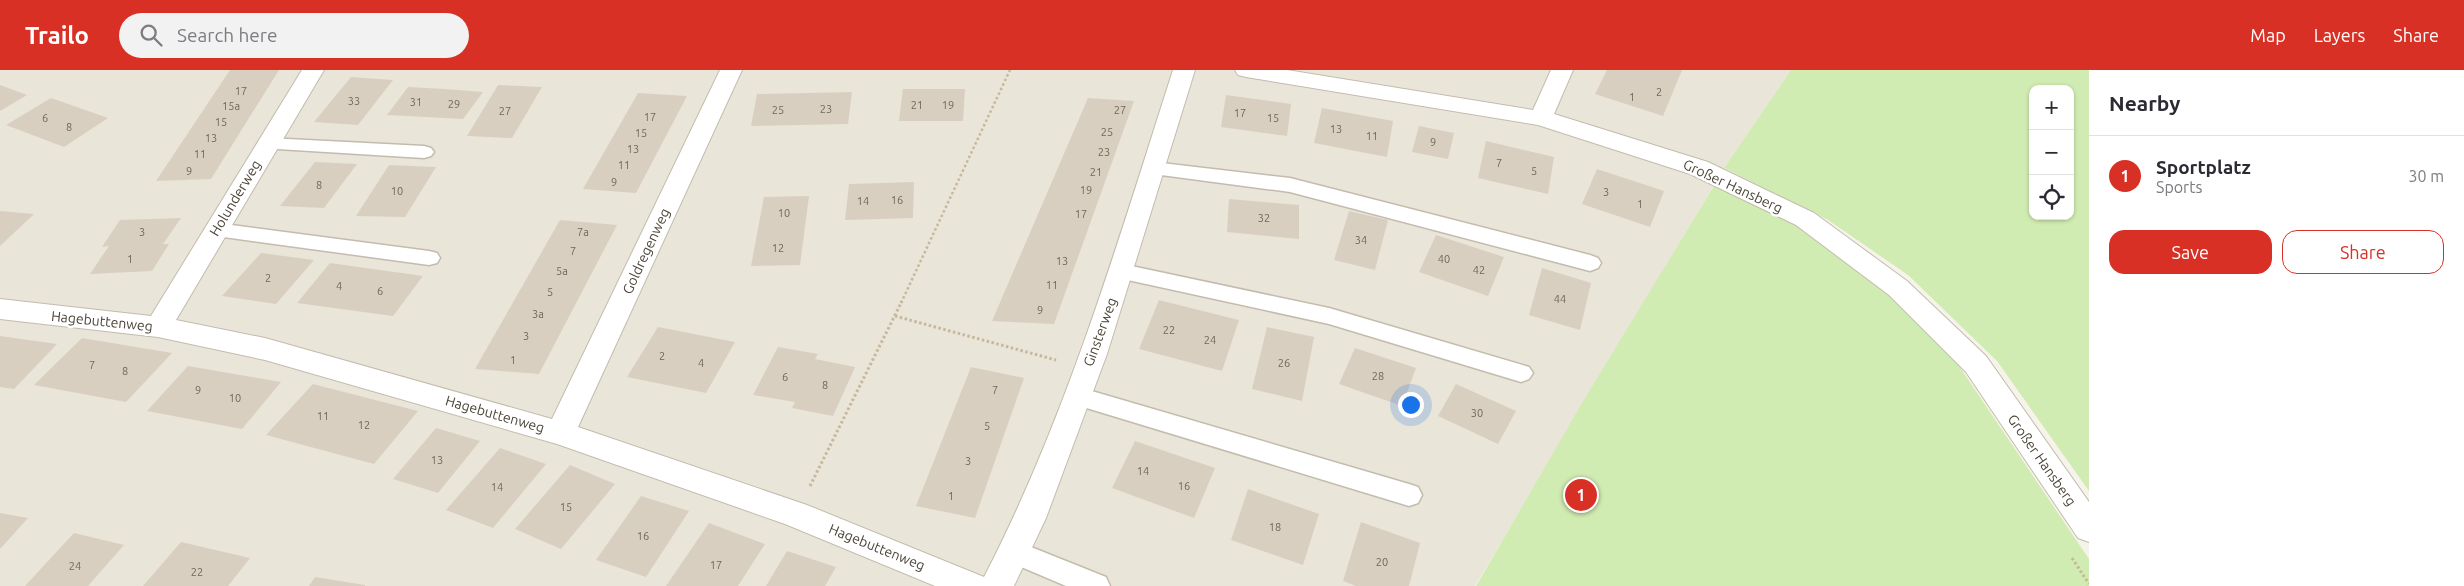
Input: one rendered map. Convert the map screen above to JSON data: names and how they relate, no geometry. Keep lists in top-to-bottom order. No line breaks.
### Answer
{"streets":{"street":["Großer Hansberg","Holunderweg","Goldregenweg","Hagebuttenweg","Ginsterweg"]},"crossings":[["Holunderweg","Hagebuttenweg"],["Goldregenweg","Hagebuttenweg"]],"house_numbers":["17","2","1","33","31","29","21","19","15a","23","25","27","27","17","17","6","15","15","8","13","25","15","11","13","9","13","23","11","7","11","9","5","21","9","8","19","10","3","16","14","1","10","17","32","3","7a","34","12","7","1","40","13","42","5a","2","11","4","6","5","44","9","3a","22","3","24","2","1","4","26","7","8","28","6","8","9","7","10","30","11","12","5","13","3","14","16","14","1","15","18","16","20","17","24","22"],"page":{"header":"Trailo","search":"Search here","nav":["Map","Layers","Share"],"heading":"Nearby","map_buttons":["+","−"],"list":[{"mark":"1","name":"Sportplatz","note":"Sports","value":"30 m"}],"buttons":["Save","Share"],"pins":"1"}}
